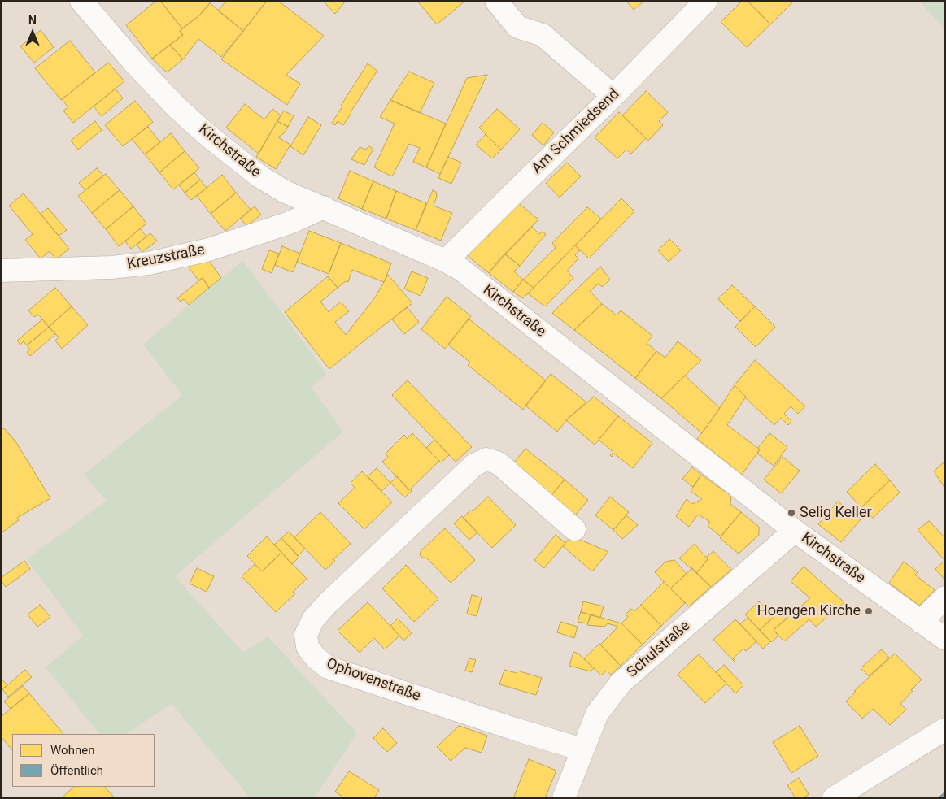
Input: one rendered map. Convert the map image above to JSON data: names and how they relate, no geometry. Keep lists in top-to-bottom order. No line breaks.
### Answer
{"streets":{"street":["Am Schmiedsend","Kirchstraße","Kreuzstraße","Schulstraße","Ophovenstraße"]},"crossings":[["Am Schmiedsend","Kirchstraße"],["Kirchstraße","Kreuzstraße"],["Kirchstraße","Schulstraße"],["Schulstraße","Ophovenstraße"]],"places":["Selig Keller","Hoengen Kirche"],"legend":["Wohnen","Öffentlich"],"north":"top"}
